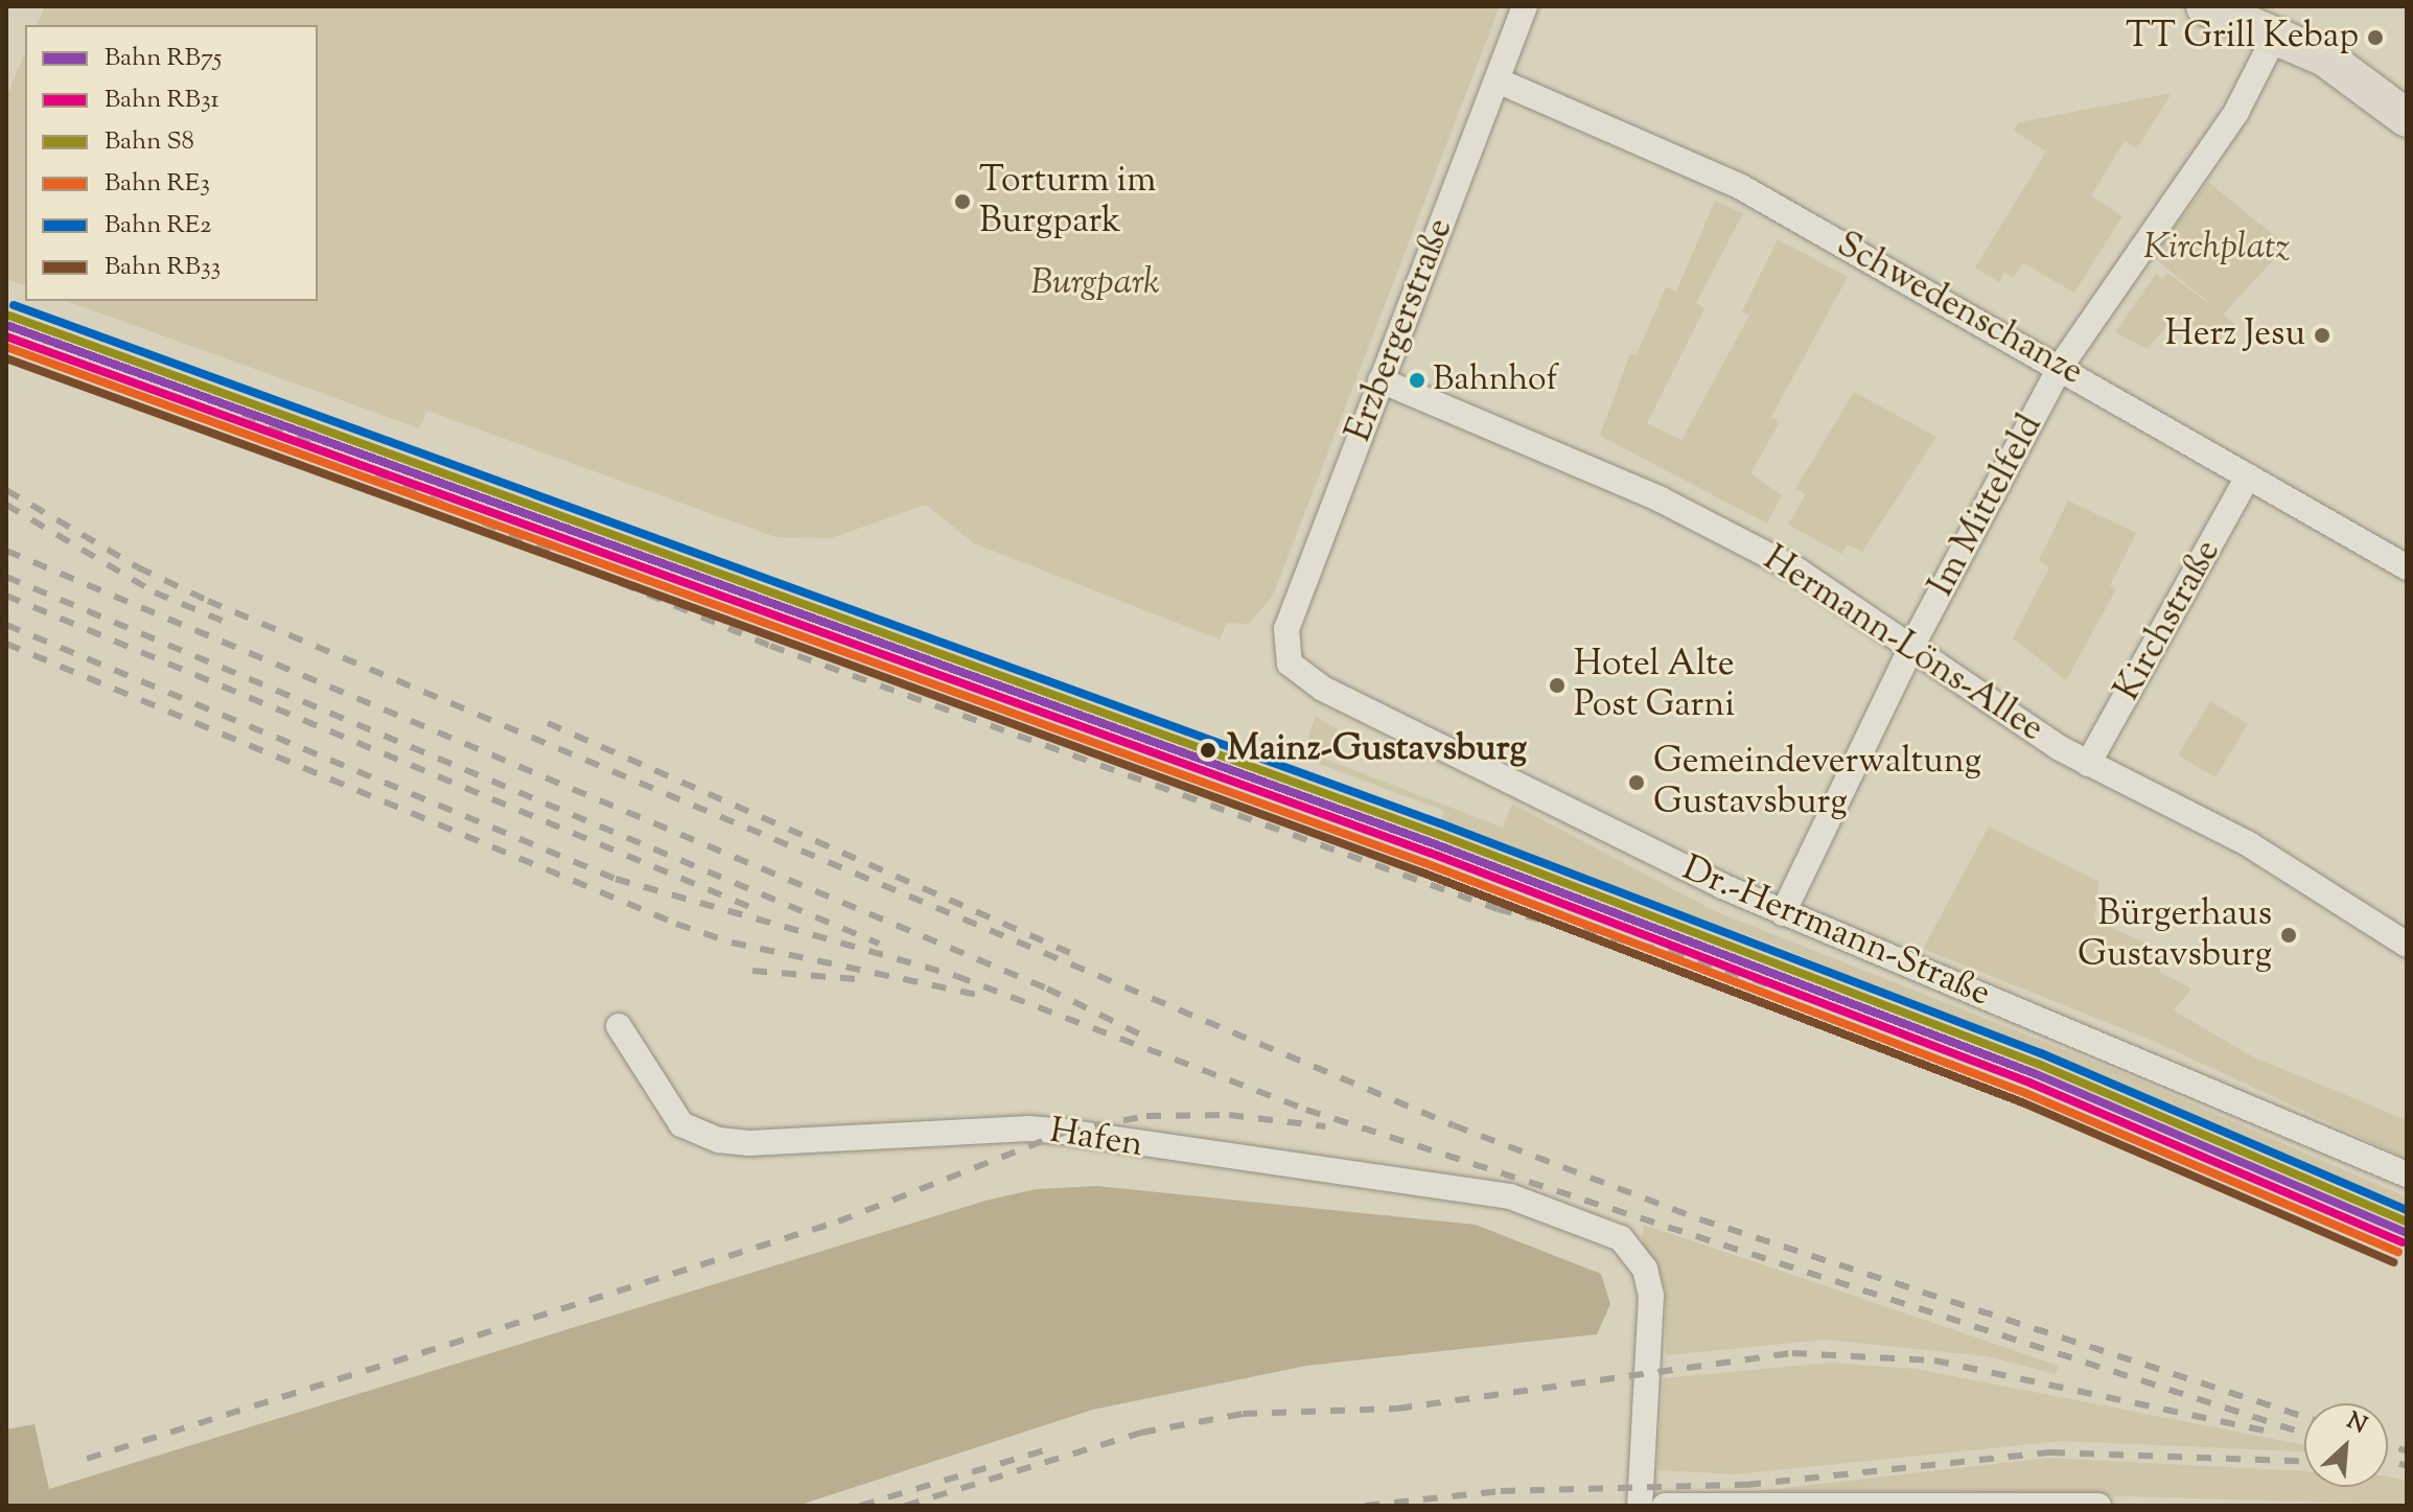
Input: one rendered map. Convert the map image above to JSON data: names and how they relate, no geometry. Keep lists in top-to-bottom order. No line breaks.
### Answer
{"streets":{"street":["Schwedenschanze","Erzbergerstraße","Im Mittelfeld","Kirchstraße","Hermann-Löns-Allee","Dr.-Herrmann-Straße","Hafen"]},"crossings":[["Schwedenschanze","Erzbergerstraße"],["Schwedenschanze","Im Mittelfeld"],["Schwedenschanze","Kirchstraße"],["Erzbergerstraße","Hermann-Löns-Allee"],["Erzbergerstraße","Dr.-Herrmann-Straße"],["Im Mittelfeld","Hermann-Löns-Allee"],["Im Mittelfeld","Dr.-Herrmann-Straße"],["Kirchstraße","Hermann-Löns-Allee"]],"parks":["Kirchplatz","Burgpark"],"places":["TT Grill Kebap","Torturm im Burgpark","Herz Jesu","Bahnhof","Hotel Alte Post Garni","Mainz-Gustavsburg","Gemeindeverwaltung Gustavsburg","Bürgerhaus Gustavsburg"],"lines":["rail line RE2","rail line S8","rail line RB75","rail line RB31","rail line RE3","rail line RB33"],"legend":["Bahn RB75","Bahn RB31","Bahn S8","Bahn RE3","Bahn RE2","Bahn RB33"],"north":"top right"}
